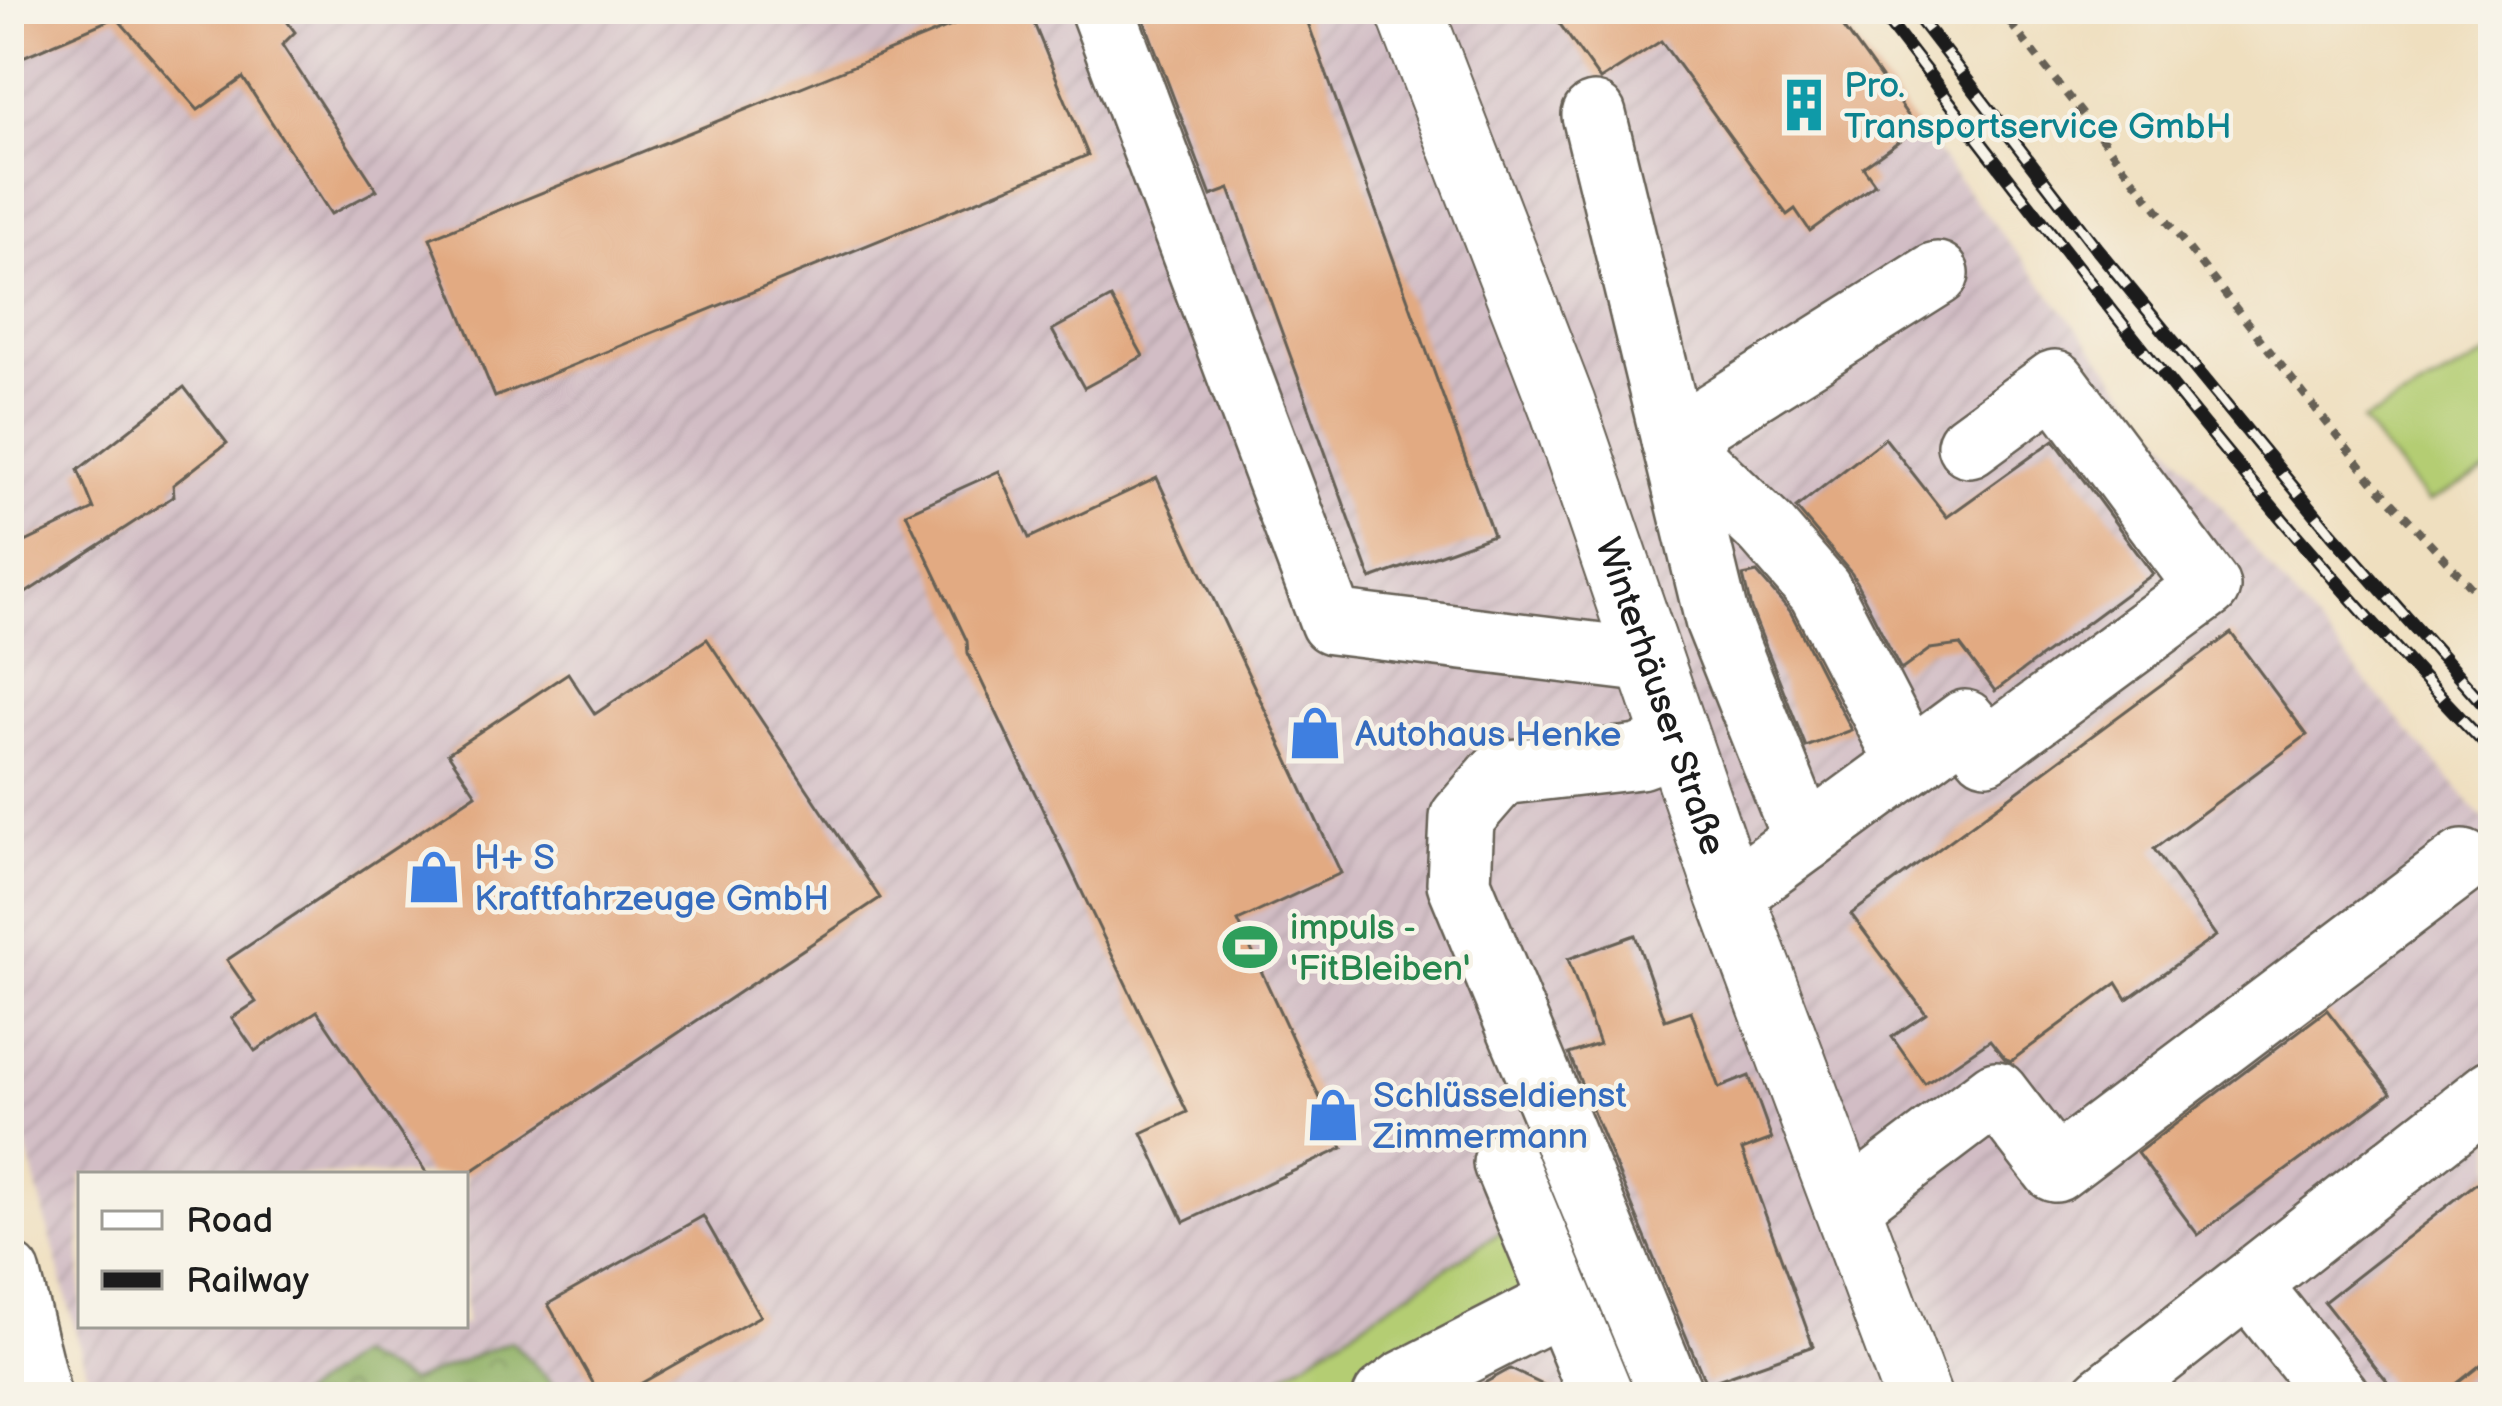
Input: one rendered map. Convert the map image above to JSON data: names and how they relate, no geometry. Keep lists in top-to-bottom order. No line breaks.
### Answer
{"streets":{"main road":["Winterhäuser Straße"]},"places":{"building":["Pro. Transportservice GmbH"],"shop":["Autohaus Henke","H+ S Kraftfahrzeuge GmbH","Schlüsseldienst Zimmermann"],"sports":["impuls - 'FitBleiben'"]},"legend":["Road","Railway"]}
